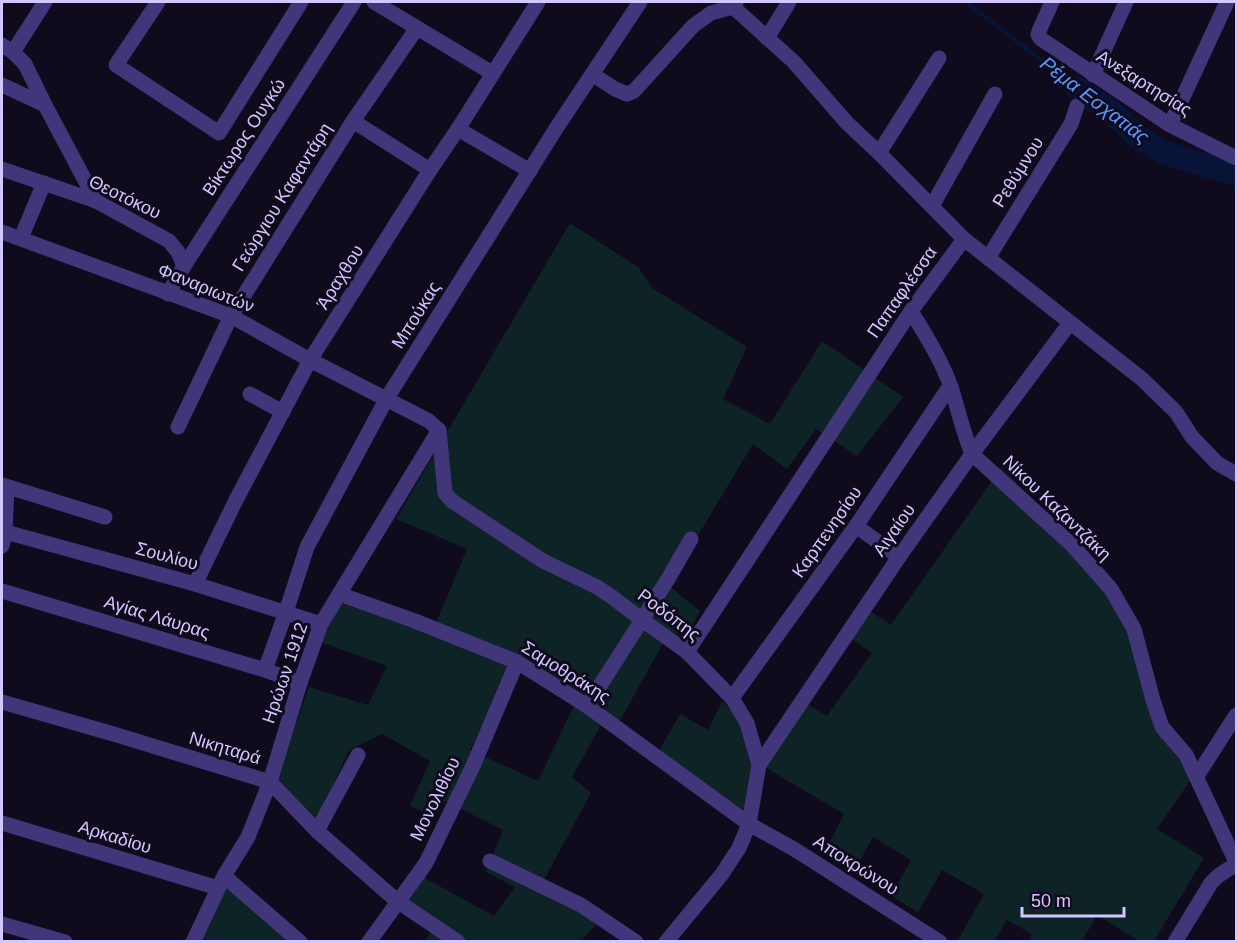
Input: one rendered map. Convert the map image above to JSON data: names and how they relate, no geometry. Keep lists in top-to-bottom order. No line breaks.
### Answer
{"streets":{"street":["Ανεξαρτησίας","Βίκτωρος Ουγκώ","Ρεθύμνου","Θεοτόκου","Γεώργιου Καφαντάρη","Άραχθου","Φαναριωτών","Παπαφλέσσα","Μπούκας","Νίκου Καζαντζάκη","Αιγαίου","Καρπενησίου","Σουλίου","Ροδόπης","Αγίας Λάυρας","Σαμοθράκης","Ηρώων 1912","Νικηταρά","Μονολιθίου","Αρκαδίου","Αποκρώνου"]},"crossings":[["Βίκτωρος Ουγκώ","Θεοτόκου"],["Βίκτωρος Ουγκώ","Φαναριωτών"],["Γεώργιου Καφαντάρη","Φαναριωτών"],["Άραχθου","Φαναριωτών"],["Άραχθου","Σουλίου"],["Φαναριωτών","Μπούκας"],["Παπαφλέσσα","Νίκου Καζαντζάκη"],["Παπαφλέσσα","Ροδόπης"],["Μπούκας","Σουλίου"],["Μπούκας","Αγίας Λάυρας"],["Νίκου Καζαντζάκη","Αιγαίου"],["Νίκου Καζαντζάκη","Καρπενησίου"],["Αιγαίου","Ροδόπης"],["Καρπενησίου","Ροδόπης"],["Σουλίου","Ηρώων 1912"],["Ροδόπης","Σαμοθράκης"],["Ροδόπης","Ηρώων 1912"],["Ροδόπης","Αποκρώνου"],["Αγίας Λάυρας","Ηρώων 1912"],["Σαμοθράκης","Ηρώων 1912"],["Σαμοθράκης","Μονολιθίου"],["Σαμοθράκης","Αποκρώνου"],["Ηρώων 1912","Νικηταρά"],["Ηρώων 1912","Αρκαδίου"],["Νικηταρά","Μονολιθίου"]],"water":["Ρέμα Εσχατιάς"],"scale_bar":"50 m"}
